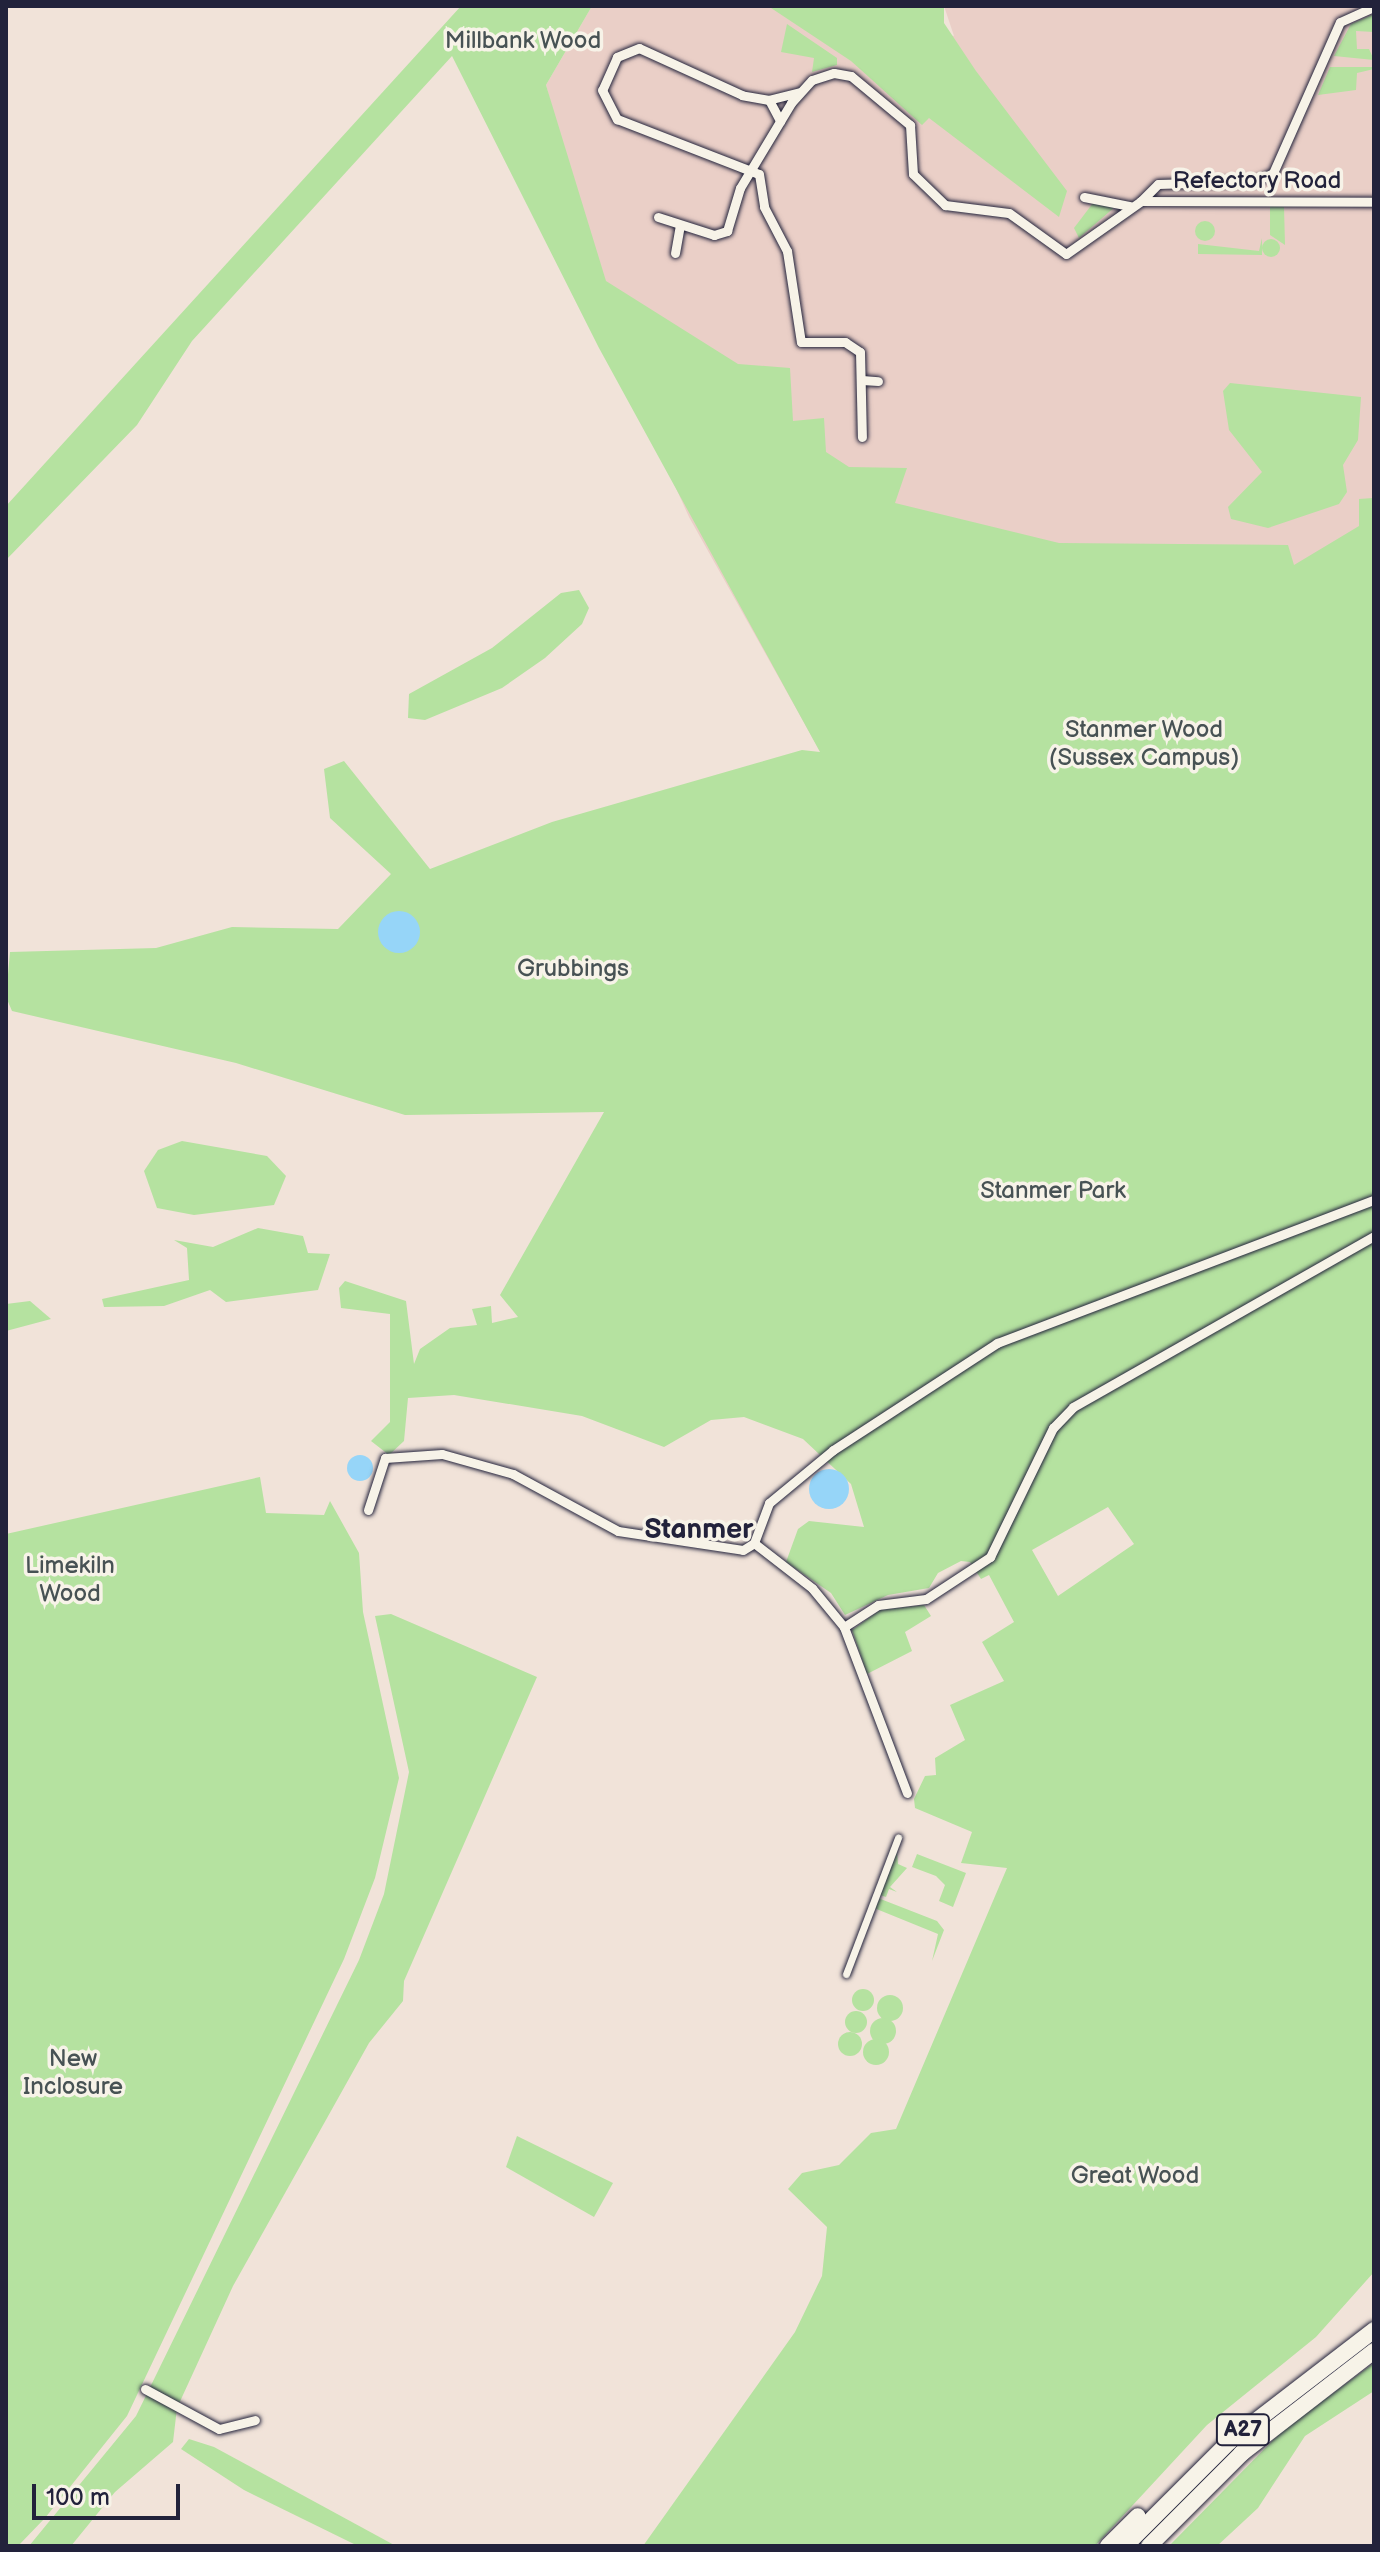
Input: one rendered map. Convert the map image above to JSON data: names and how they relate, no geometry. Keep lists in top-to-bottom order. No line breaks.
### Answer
{"streets":{"highway":["A27"],"street":["Refectory Road"]},"districts":["Stanmer"],"parks":["Millbank Wood","Stanmer Wood (Sussex Campus)","Grubbings","Stanmer Park","Limekiln Wood","New Inclosure","Great Wood"],"scale_bar":"100 m"}
